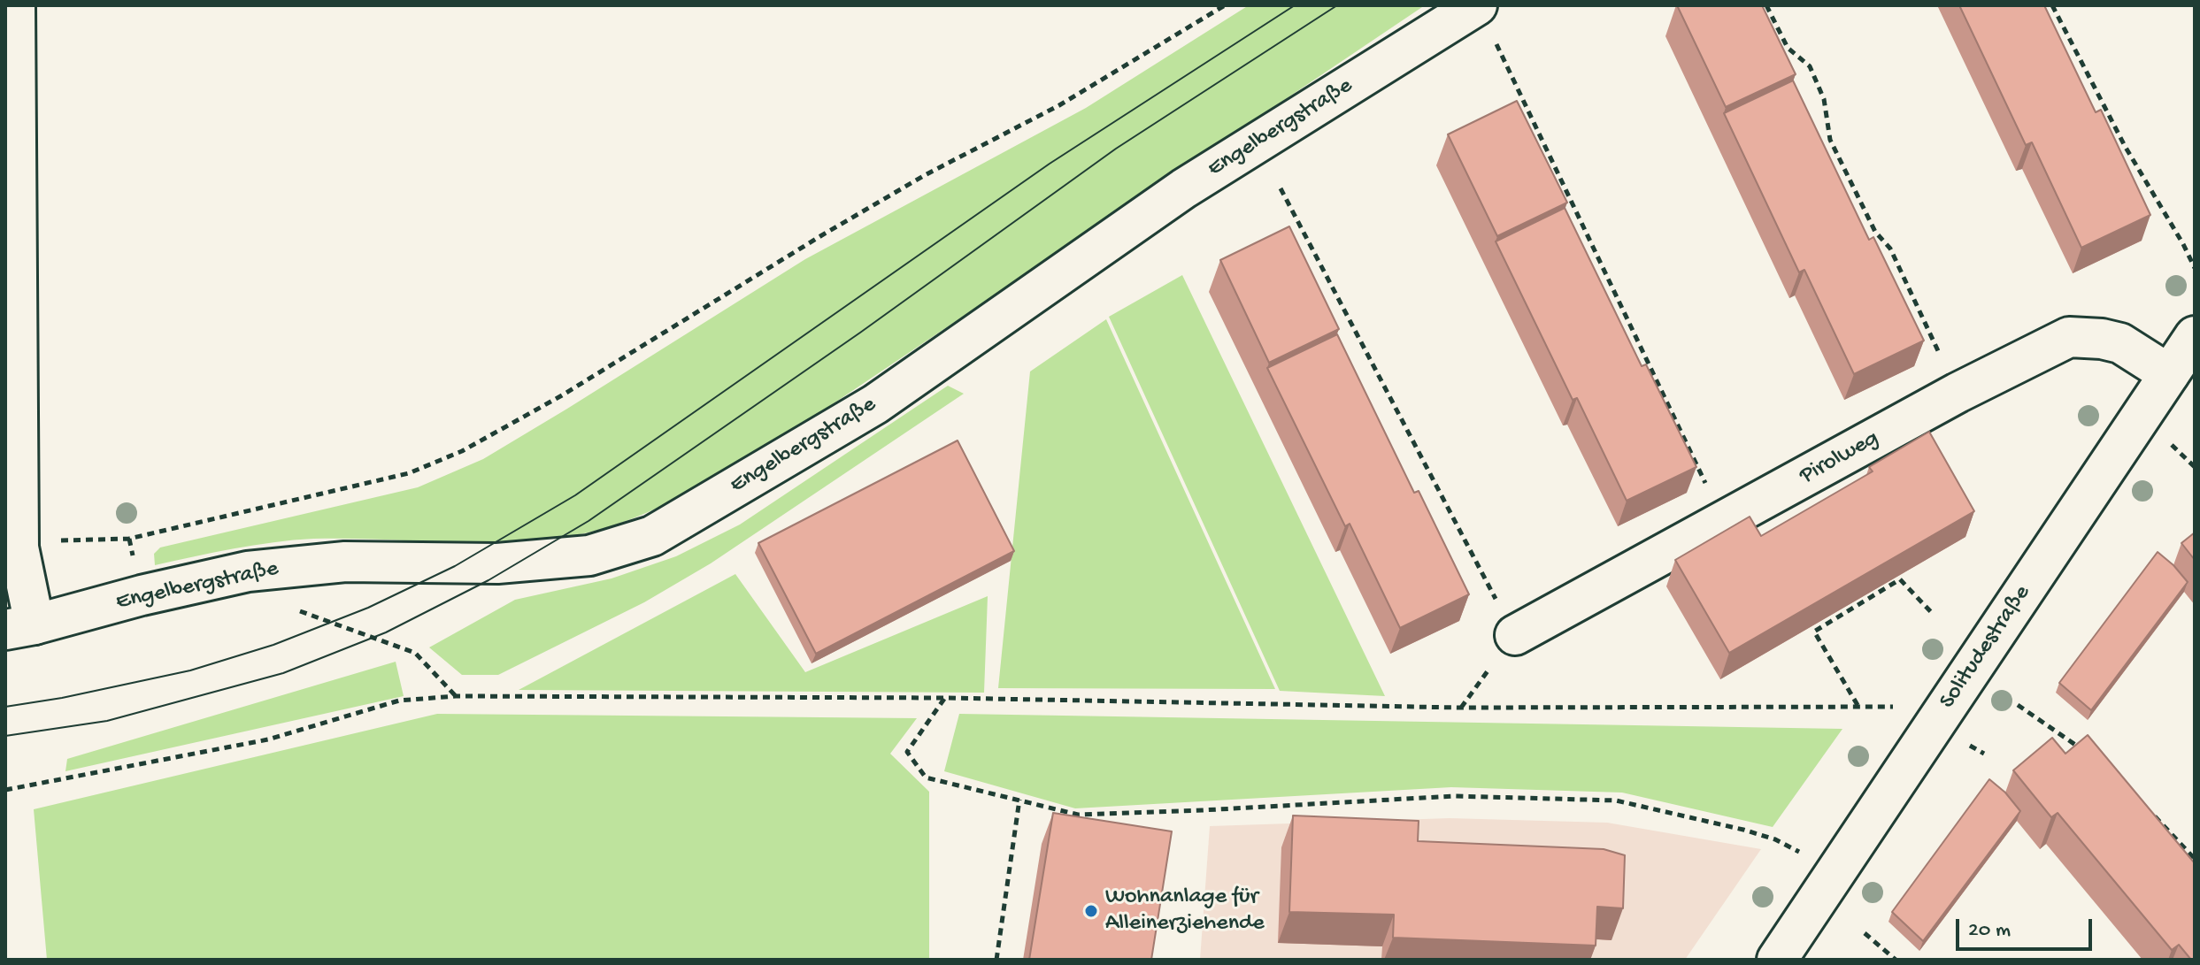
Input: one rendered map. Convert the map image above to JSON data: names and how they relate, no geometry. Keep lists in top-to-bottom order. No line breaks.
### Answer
{"streets":{"street":["Engelbergstraße","Pirolweg","Solitudestraße"]},"crossings":[["Pirolweg","Solitudestraße"]],"places":["Wohnanlage für Alleinerziehende"],"scale_bar":"20 m"}
